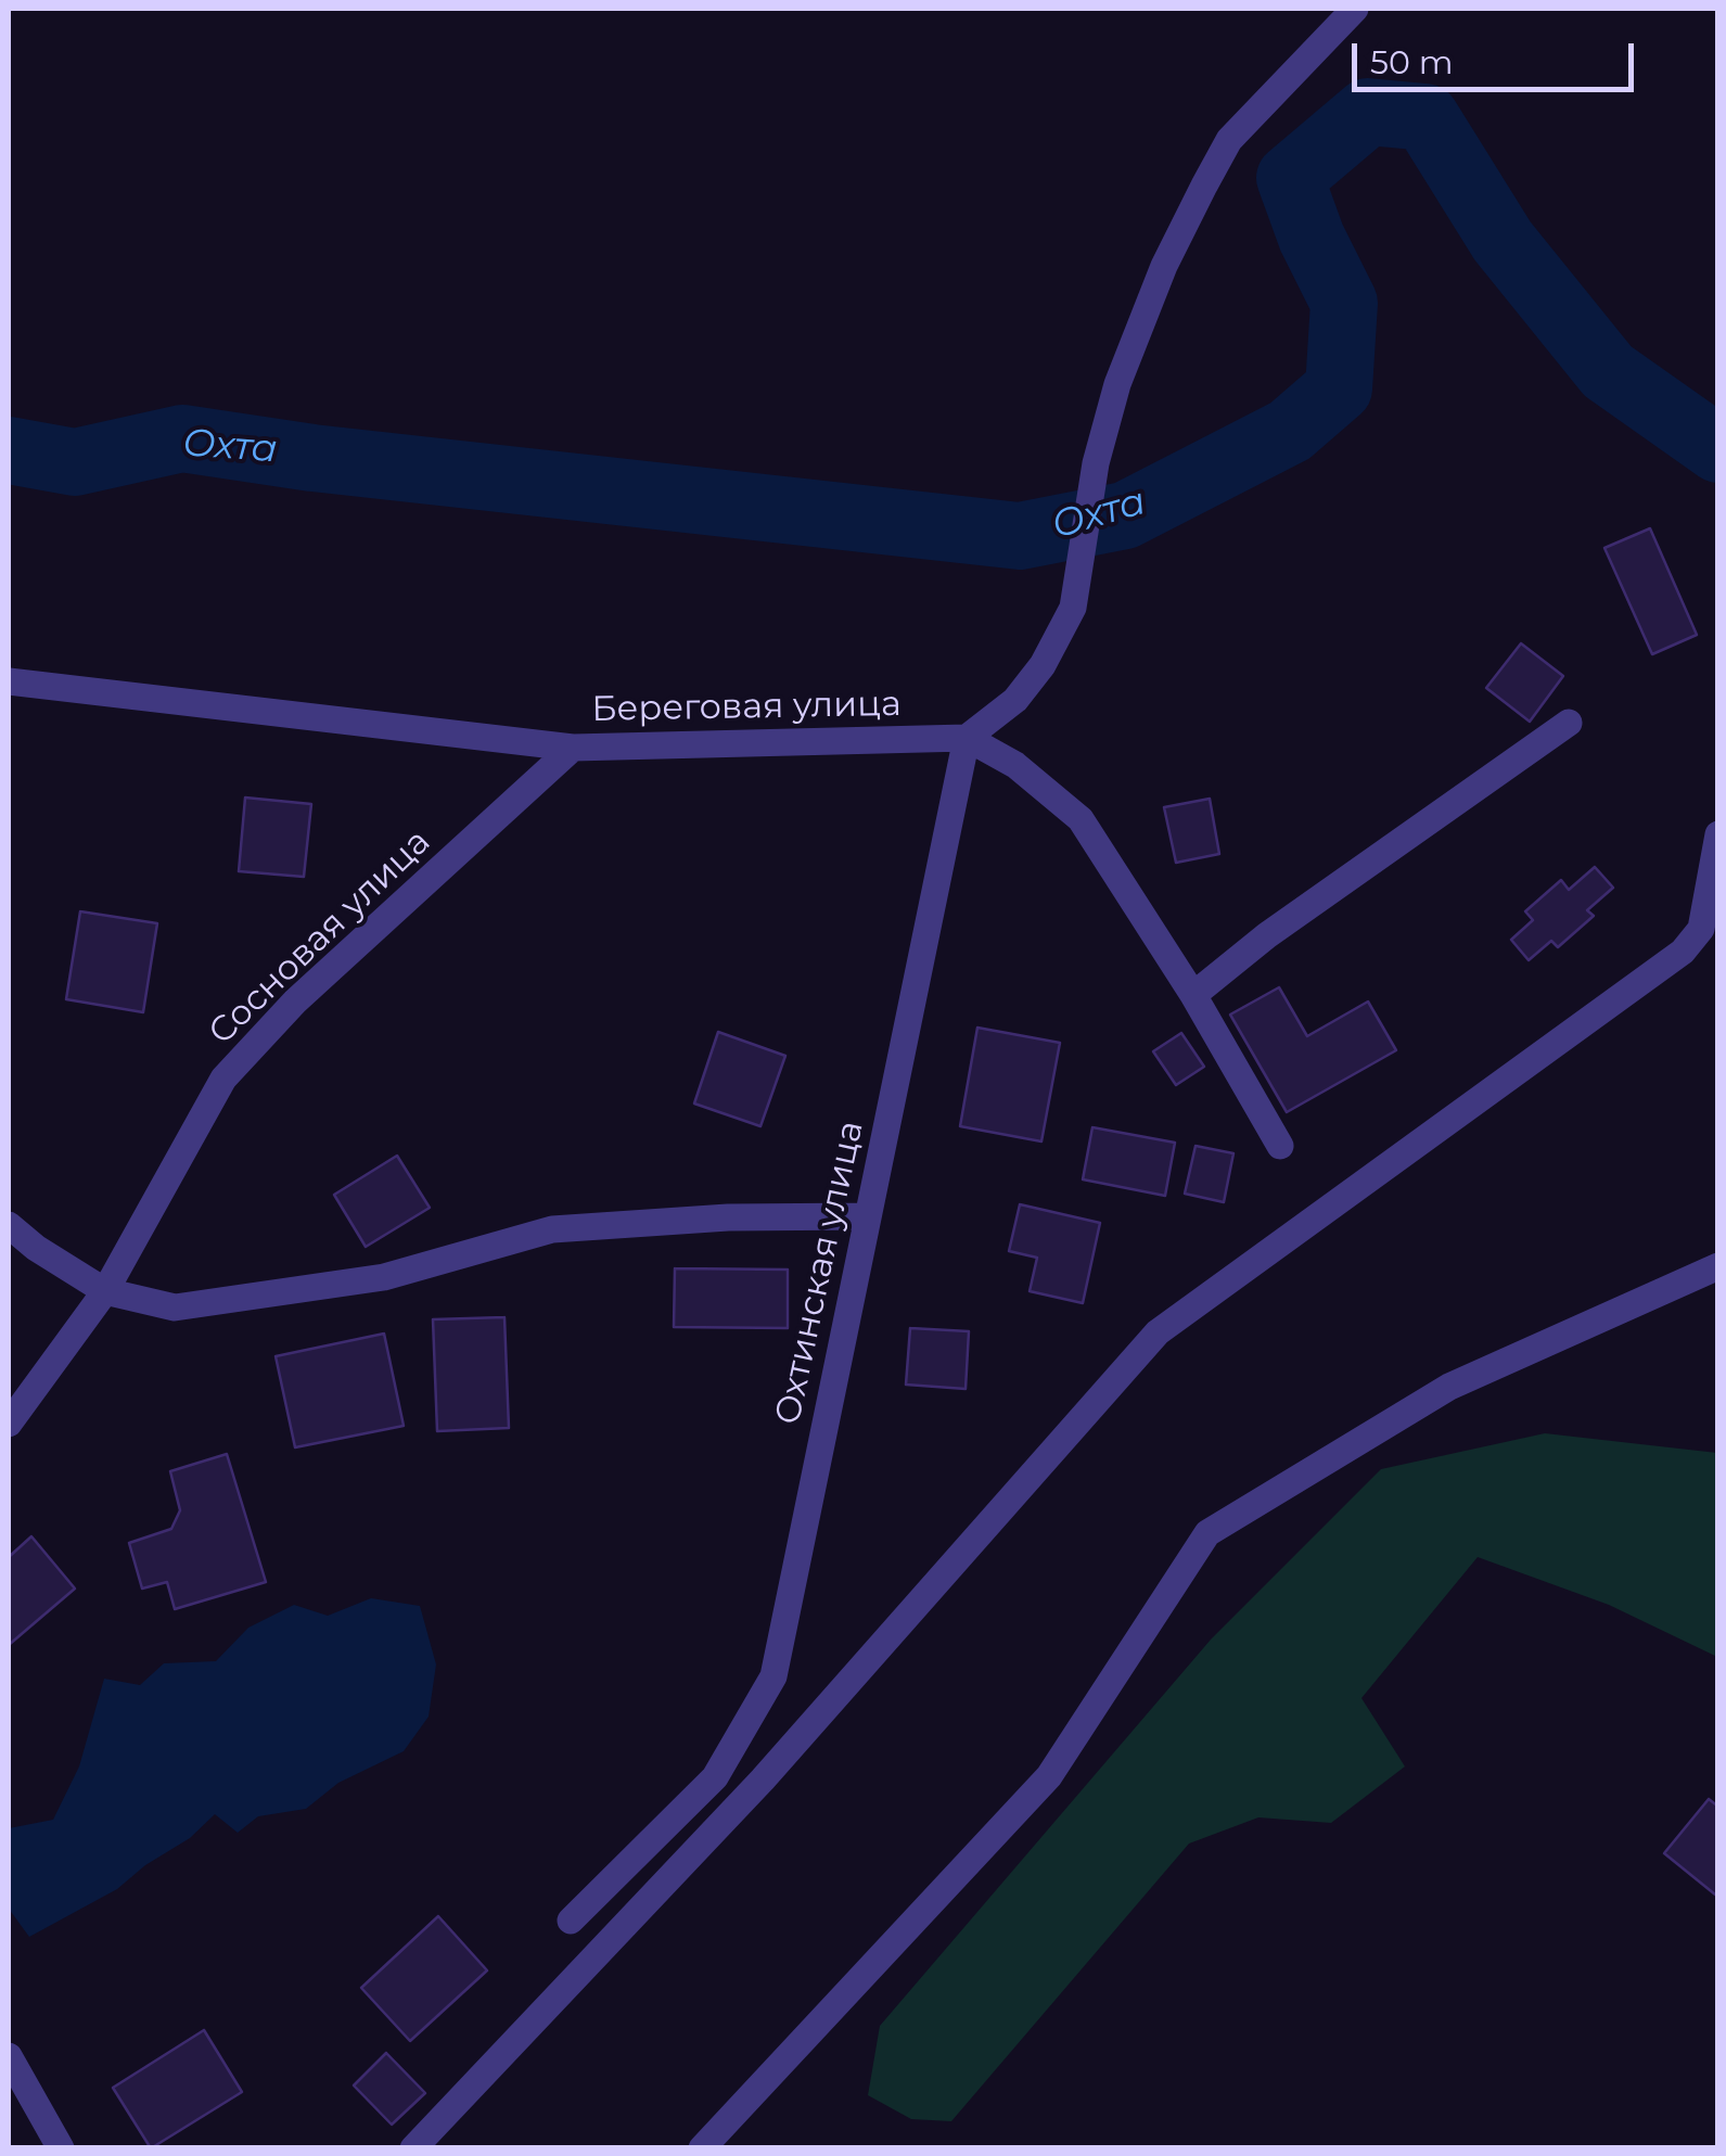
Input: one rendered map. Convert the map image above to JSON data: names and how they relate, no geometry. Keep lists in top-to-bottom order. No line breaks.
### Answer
{"streets":{"street":["Береговая улица","Сосновая улица","Охтинская улица"]},"crossings":[["Береговая улица","Сосновая улица"],["Береговая улица","Охтинская улица"]],"water":["Охта"],"scale_bar":"50 m"}
